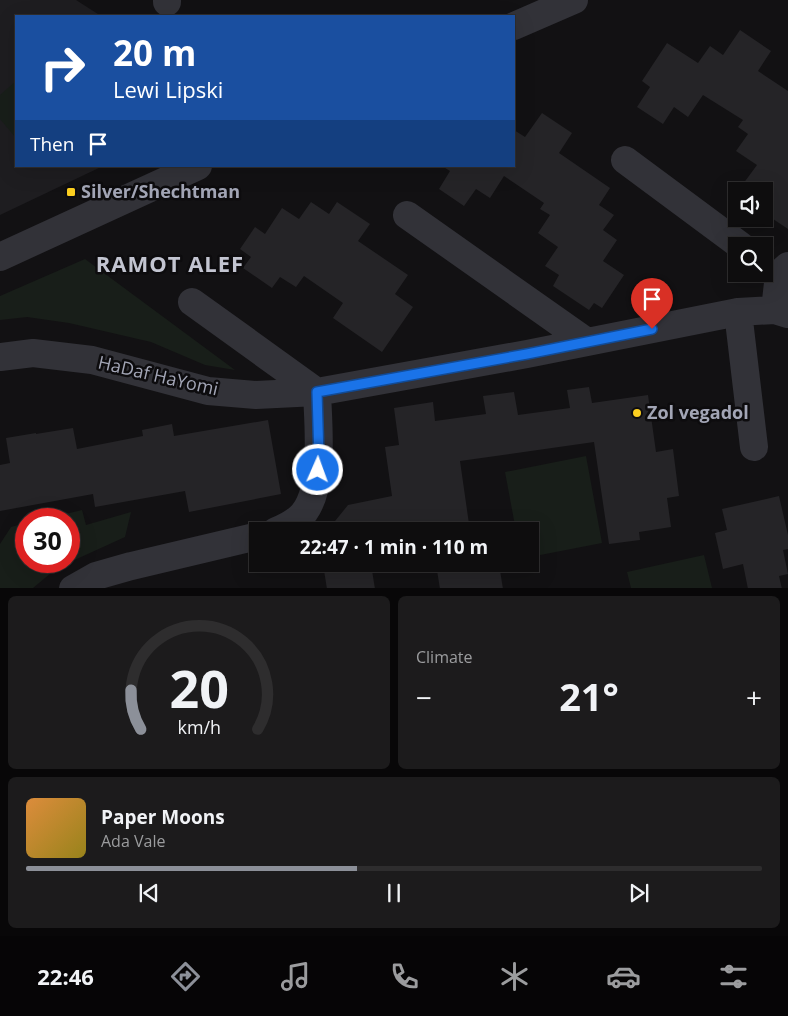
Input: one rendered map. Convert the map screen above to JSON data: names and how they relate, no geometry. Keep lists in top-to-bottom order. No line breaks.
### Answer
{"streets":{"street":["HaDaf HaYomi"]},"districts":["RAMOT ALEF"],"places":{"transit":["Silver/Shechtman"],"other":["Zol vegadol"]},"page":{"turn":["20 m","Lewi Lipski"],"then":"Then","limit":"30","trip":"22:47 · 1 min · 110 m","tile":"Climate","heat":["−","21°","+"],"song":["Paper Moons","Ada Vale"],"tabs":"22:46","gauge":["20","km/h"]}}
